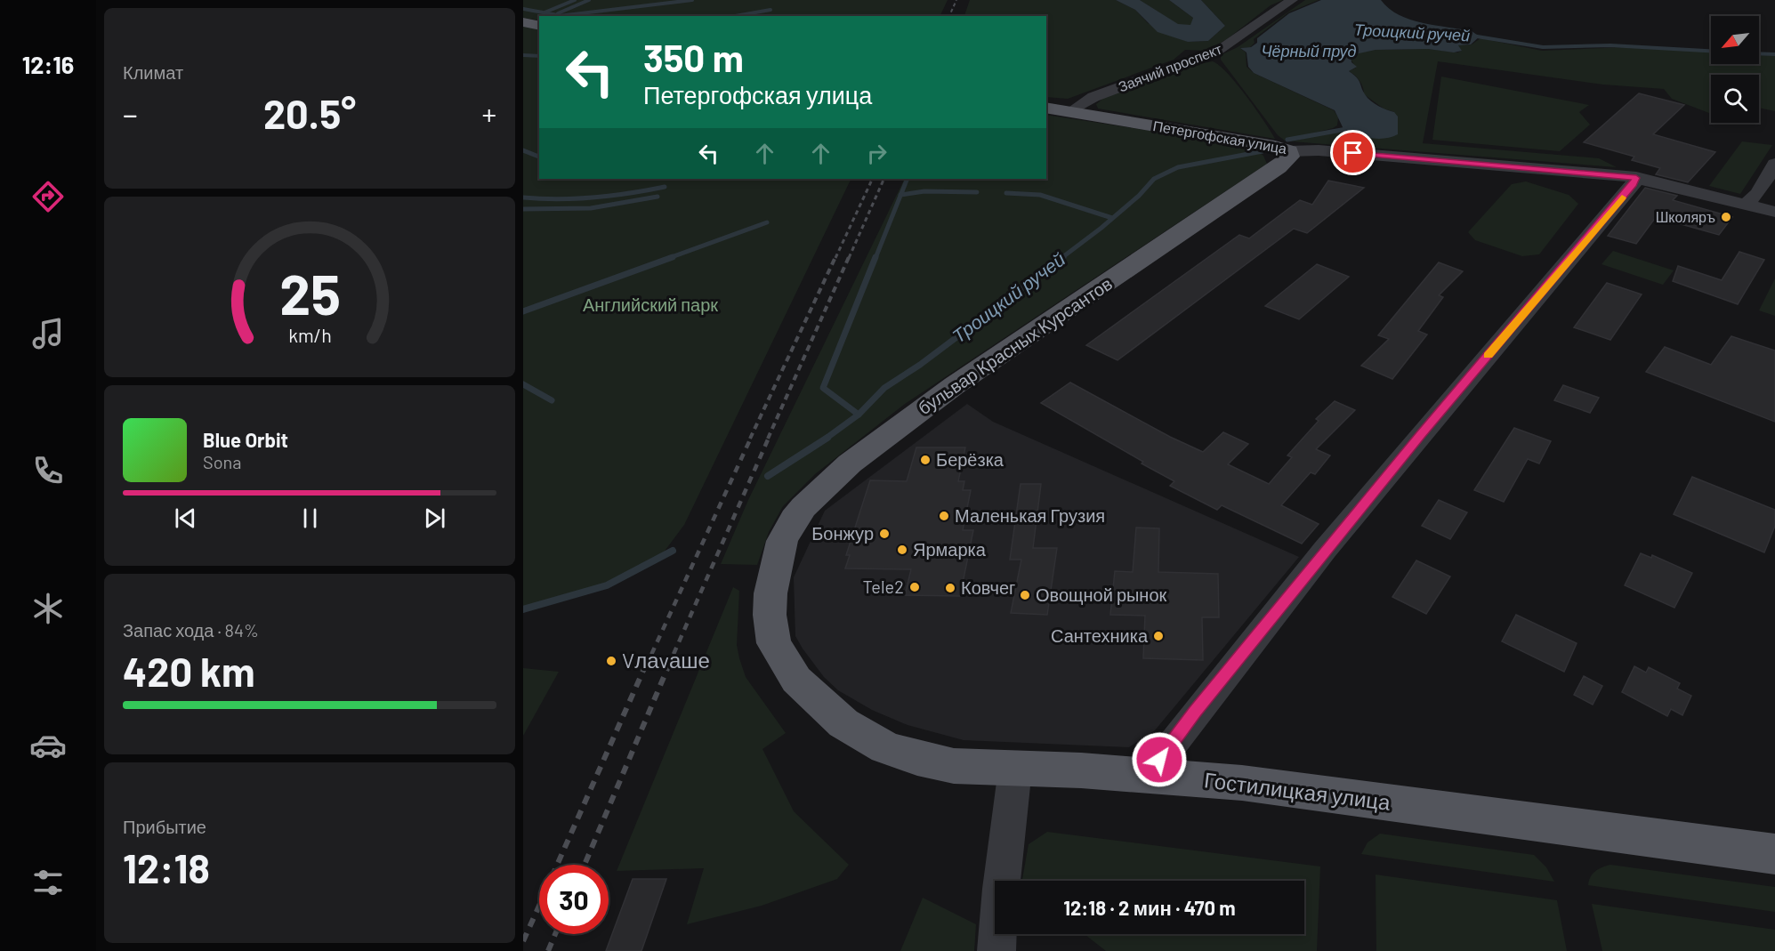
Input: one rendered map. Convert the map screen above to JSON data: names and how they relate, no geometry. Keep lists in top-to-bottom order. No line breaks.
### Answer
{"streets":{"main road":["Петергофская улица","бульвар Красных Курсантов","Гостилицкая улица"],"street":["Заячий проспект"]},"crossings":[["Заячий проспект","Петергофская улица"],["Петергофская улица","бульвар Красных Курсантов"],["бульвар Красных Курсантов","Гостилицкая улица"]],"water":["Троицкий ручей","Чёрный пруд"],"parks":["Английский парк"],"places":["Школяръ","Берёзка","Маленькая Грузия","Бонжур","Ярмарка","Tele2","Ковчег","Овощной рынок","Сантехника","Vлаvаше"],"north":"bottom left","page":{"tabs":"12:16","tile":["Климат",["Запас хода · 84%","420 km"],["Прибытие","12:18"]],"turn":["350 m","Петергофская улица"],"heat":["−","20.5°","+"],"song":["Blue Orbit","Sona"],"limit":"30","trip":"12:18 · 2 мин · 470 m","gauge":["25","km/h"]}}
